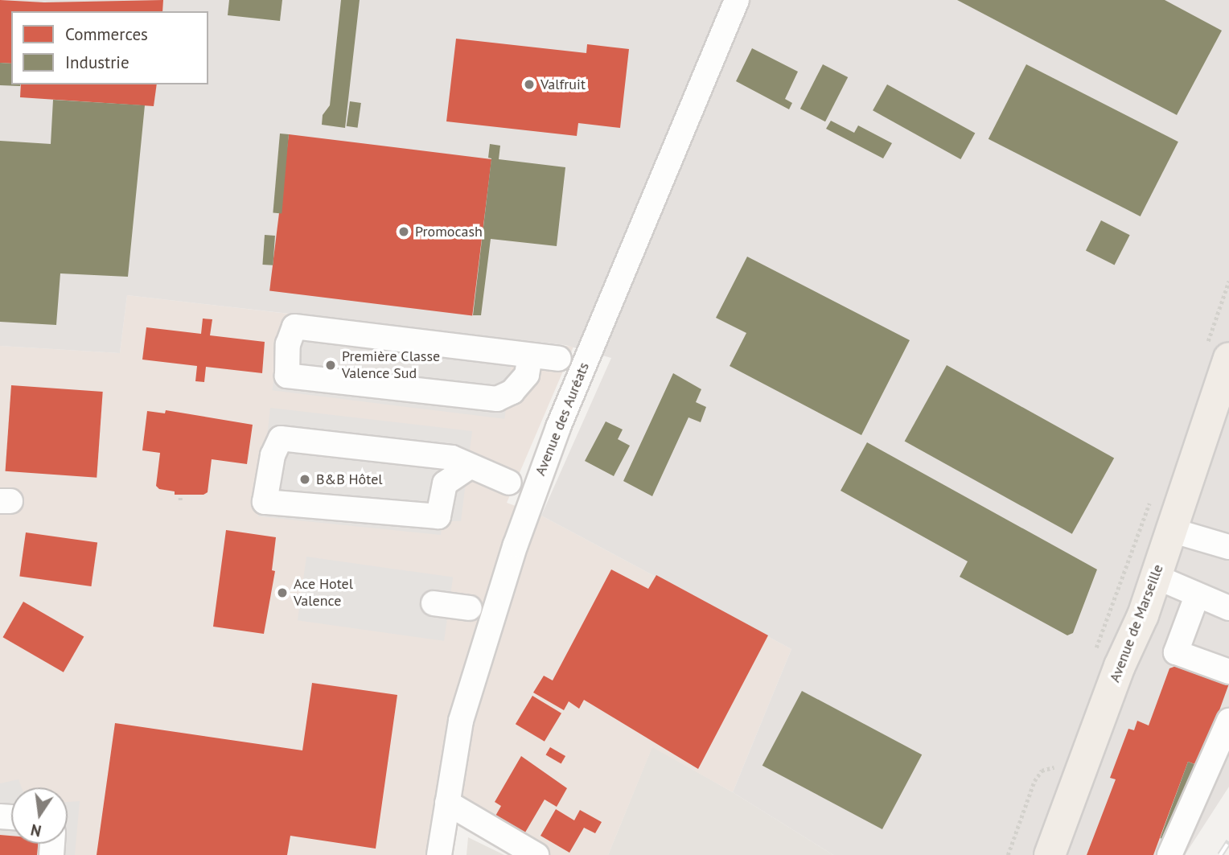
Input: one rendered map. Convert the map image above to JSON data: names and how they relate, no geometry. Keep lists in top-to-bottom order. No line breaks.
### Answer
{"streets":{"main road":["Avenue de Marseille"],"street":["Avenue des Auréats"]},"places":["Valfruit","Promocash","Première Classe Valence Sud","B&B Hôtel","Ace Hotel Valence"],"legend":["Commerces","Industrie"],"north":"bottom"}
